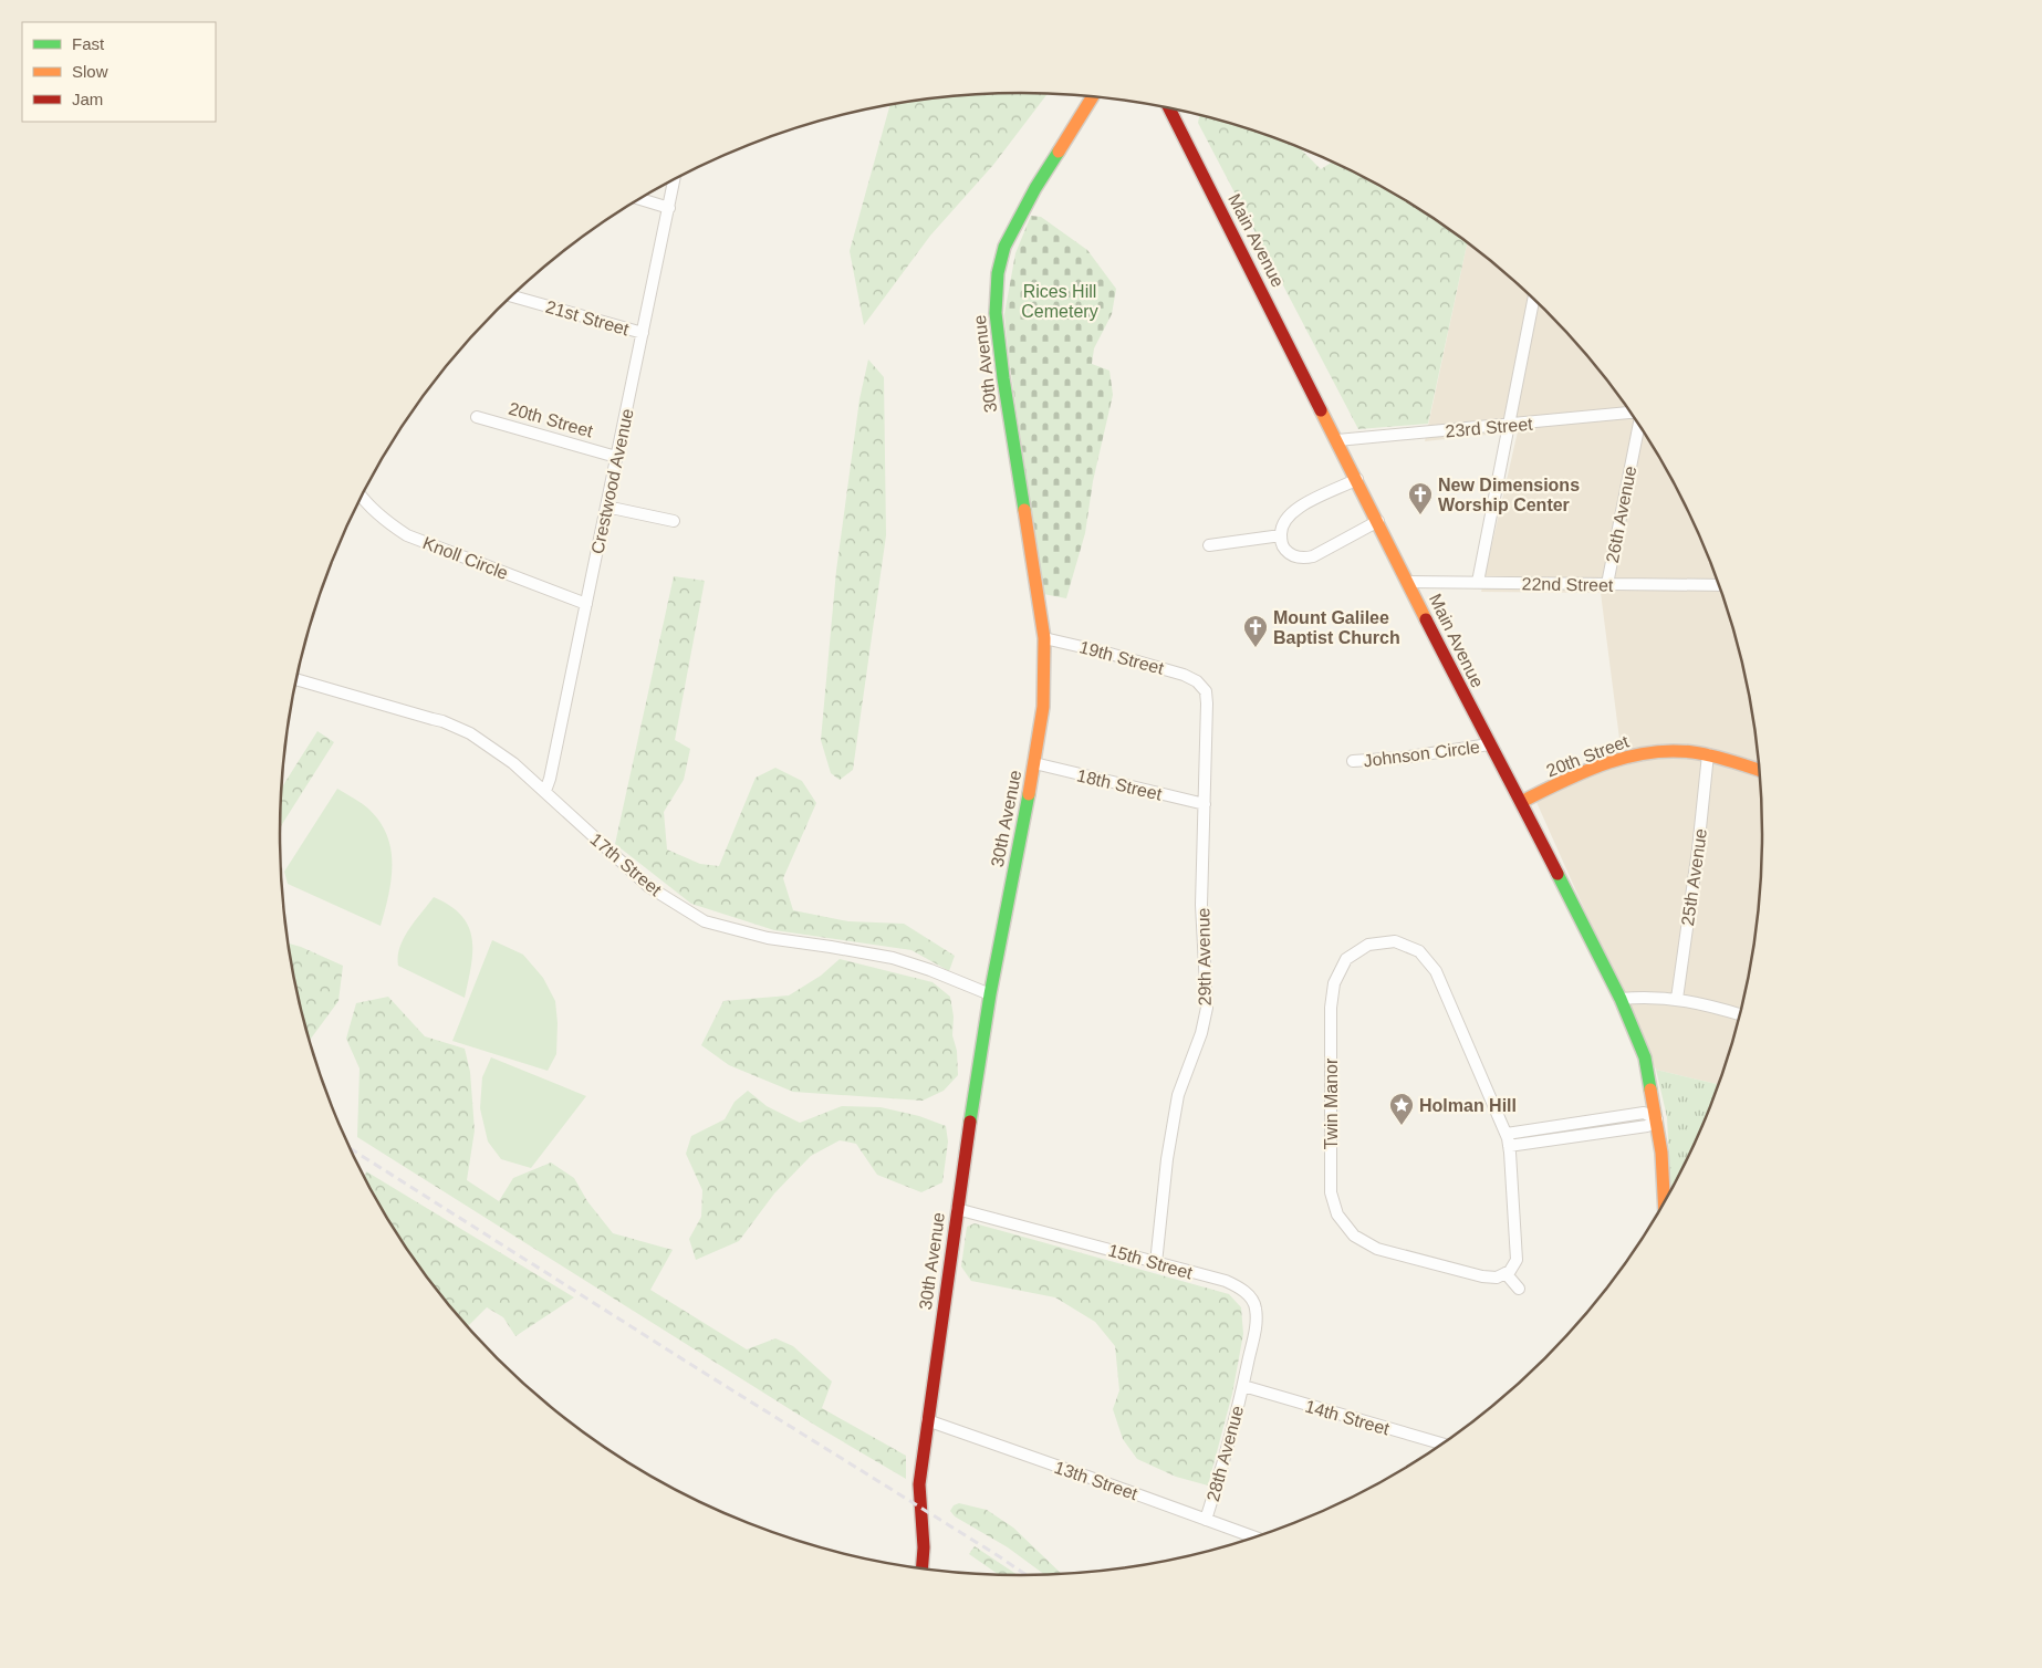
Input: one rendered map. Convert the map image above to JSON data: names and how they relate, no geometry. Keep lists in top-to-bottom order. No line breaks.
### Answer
{"streets":{"street":["Main Avenue","21st Street","30th Avenue","20th Street","23rd Street","Crestwood Avenue","26th Avenue","Knoll Circle","22nd Street","19th Street","Johnson Circle","18th Street","17th Street","25th Avenue","29th Avenue","Twin Manor","15th Street","14th Street","28th Avenue","13th Street"]},"crossings":[["Main Avenue","20th Street"],["Main Avenue","23rd Street"],["Main Avenue","22nd Street"],["Main Avenue","Johnson Circle"],["21st Street","Crestwood Avenue"],["30th Avenue","19th Street"],["30th Avenue","18th Street"],["30th Avenue","17th Street"],["30th Avenue","15th Street"],["30th Avenue","13th Street"],["20th Street","Crestwood Avenue"],["20th Street","25th Avenue"],["Crestwood Avenue","Knoll Circle"],["Crestwood Avenue","17th Street"],["26th Avenue","22nd Street"],["19th Street","29th Avenue"],["18th Street","29th Avenue"],["29th Avenue","15th Street"],["15th Street","14th Street"],["15th Street","28th Avenue"],["14th Street","28th Avenue"],["28th Avenue","13th Street"]],"parks":["Rices Hill Cemetery"],"places":{"church":["New Dimensions Worship Center","Mount Galilee Baptist Church"],"place":["Holman Hill"]},"legend":["Fast","Slow","Jam"]}
